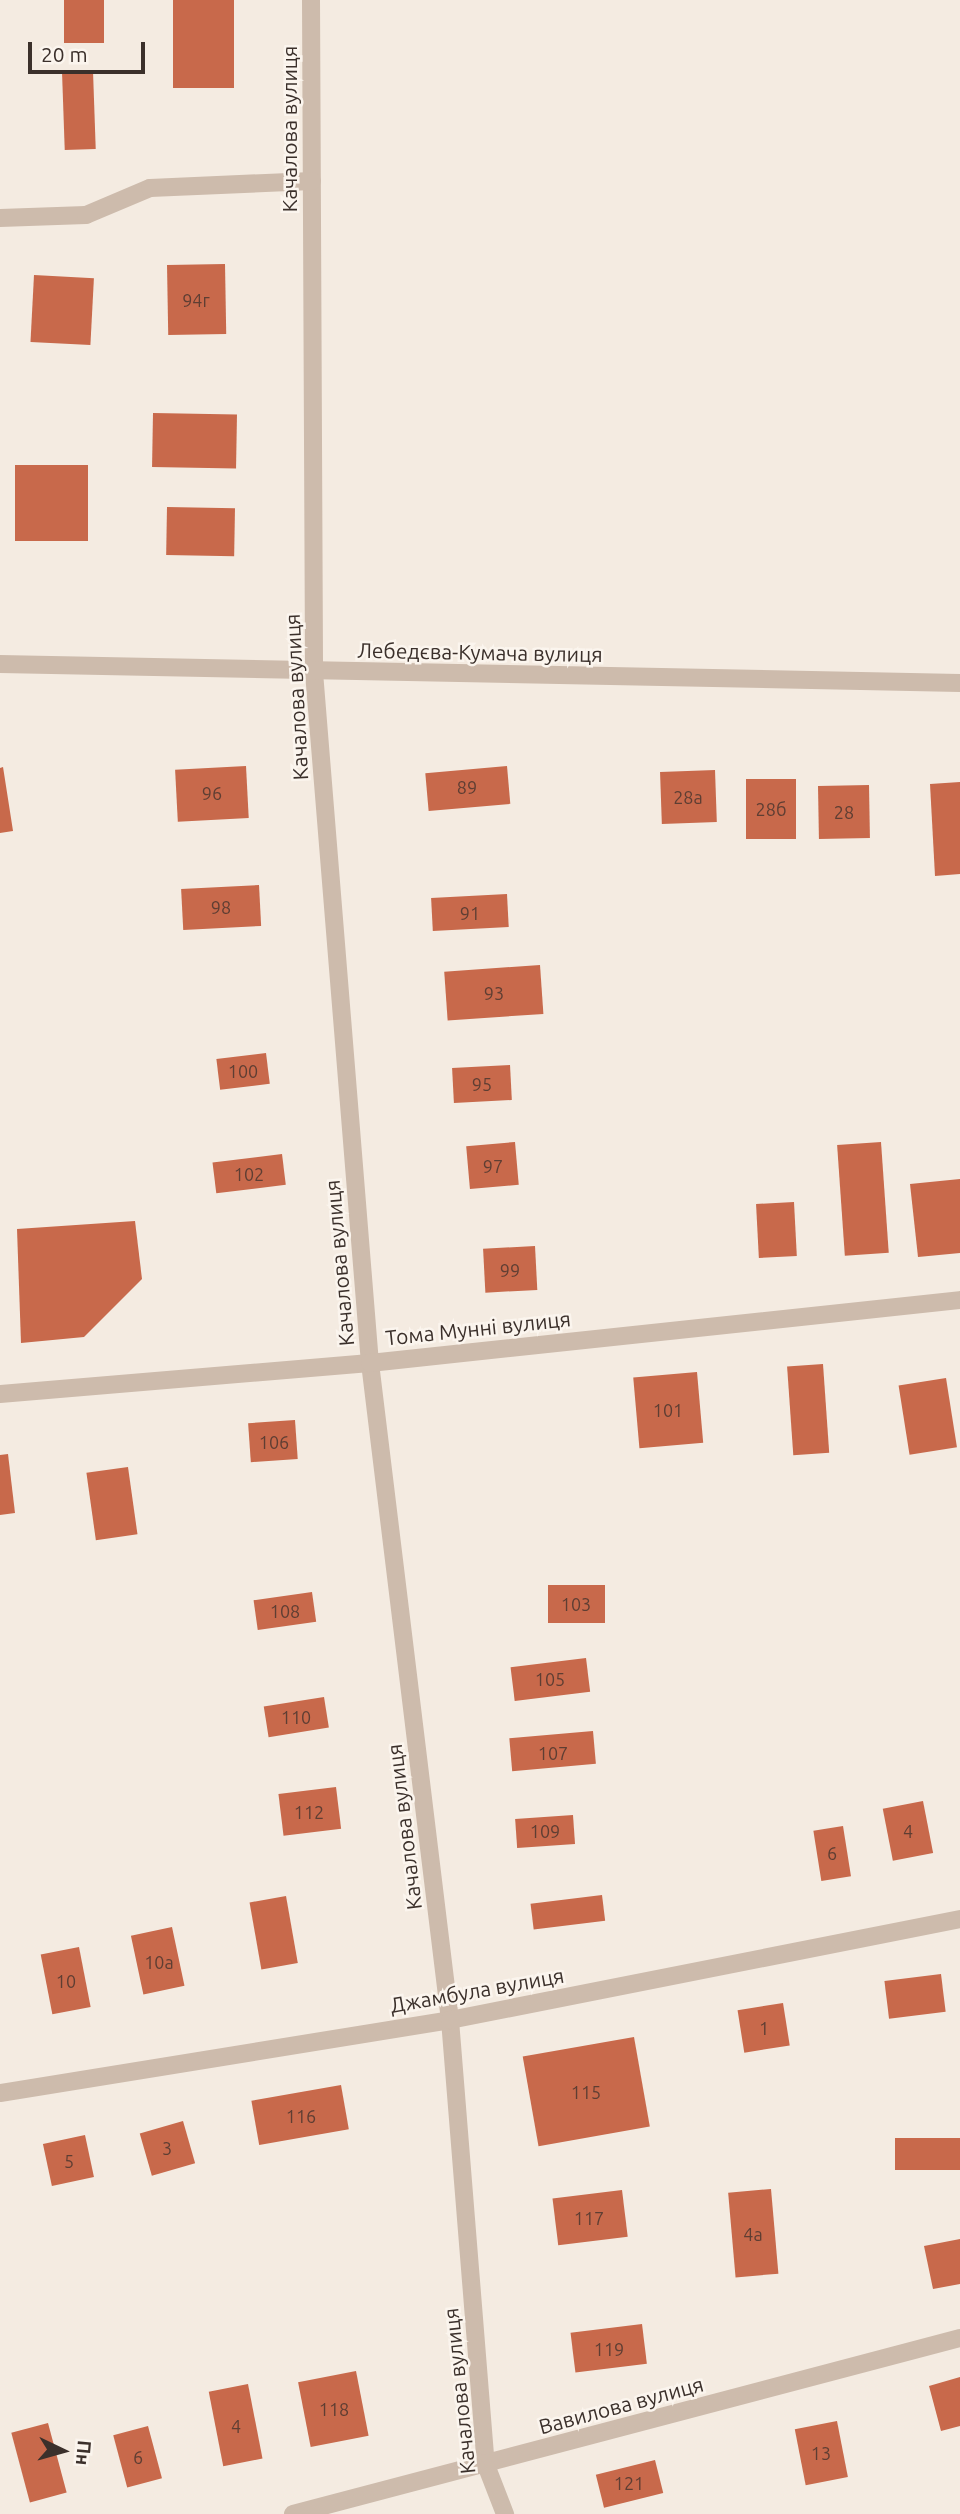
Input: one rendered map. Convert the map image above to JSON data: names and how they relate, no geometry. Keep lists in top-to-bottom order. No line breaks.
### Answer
{"streets":{"street":["Качалова вулиця","Лебедєва-Кумача вулиця","Тома Мунні вулиця","Джамбула вулиця","Вавилова вулиця"]},"crossings":[["Качалова вулиця","Лебедєва-Кумача вулиця"],["Качалова вулиця","Тома Мунні вулиця"],["Качалова вулиця","Джамбула вулиця"],["Качалова вулиця","Вавилова вулиця"]],"house_numbers":["94г","89","96","28а","28б","28","98","91","93","100","95","97","102","99","101","106","103","108","105","110","107","112","109","4","6","10а","10","1","115","116","3","5","117","4а","119","118","4","13","6","121"],"scale_bar":"20 m","north":"right"}
